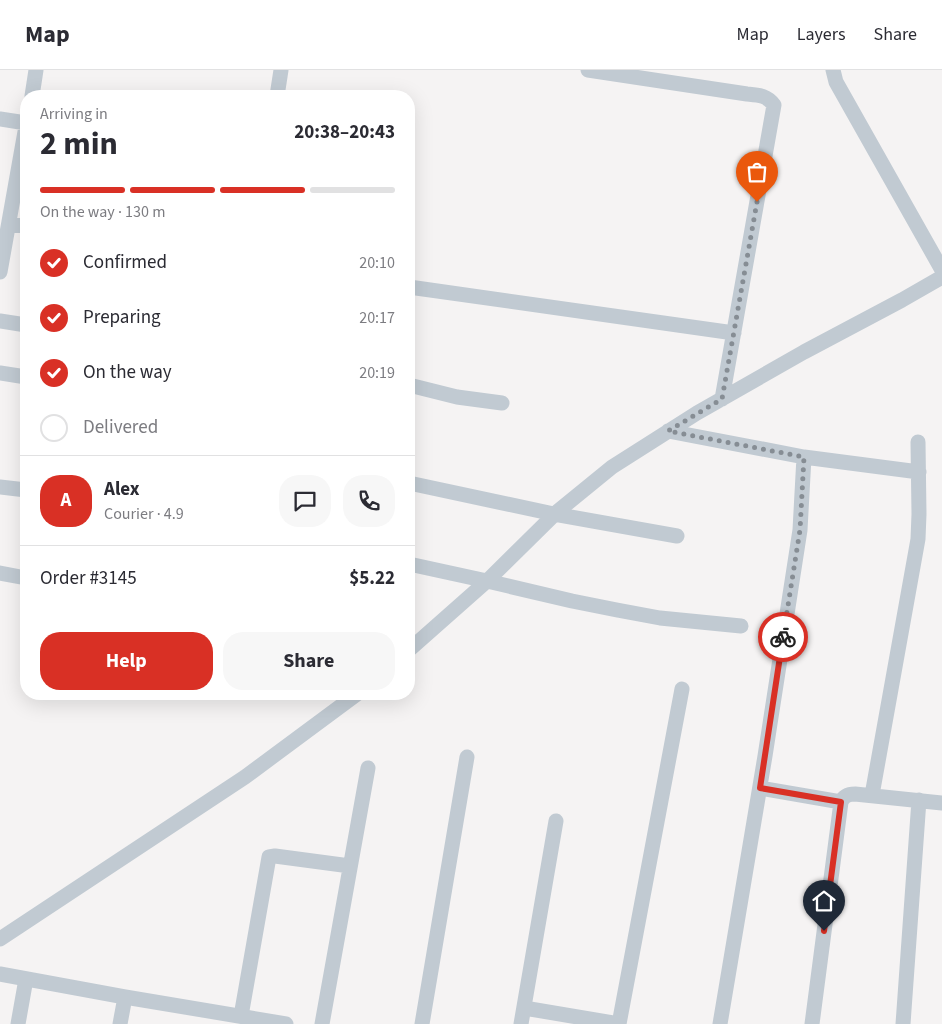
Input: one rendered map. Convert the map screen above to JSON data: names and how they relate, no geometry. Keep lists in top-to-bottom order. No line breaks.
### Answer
{"page":{"header":"Map","nav":["Map","Layers","Share"],"heading":["2 min","Arriving in","20:38–20:43"],"panel":["Alex","Courier · 4.9","Order #3145","$5.22"],"bar":"On the way · 130 m","list":[["Confirmed","20:10"],["Preparing","20:17"],["On the way","20:19"],"Delivered"],"round":"A","buttons":["Help","Share"]}}
